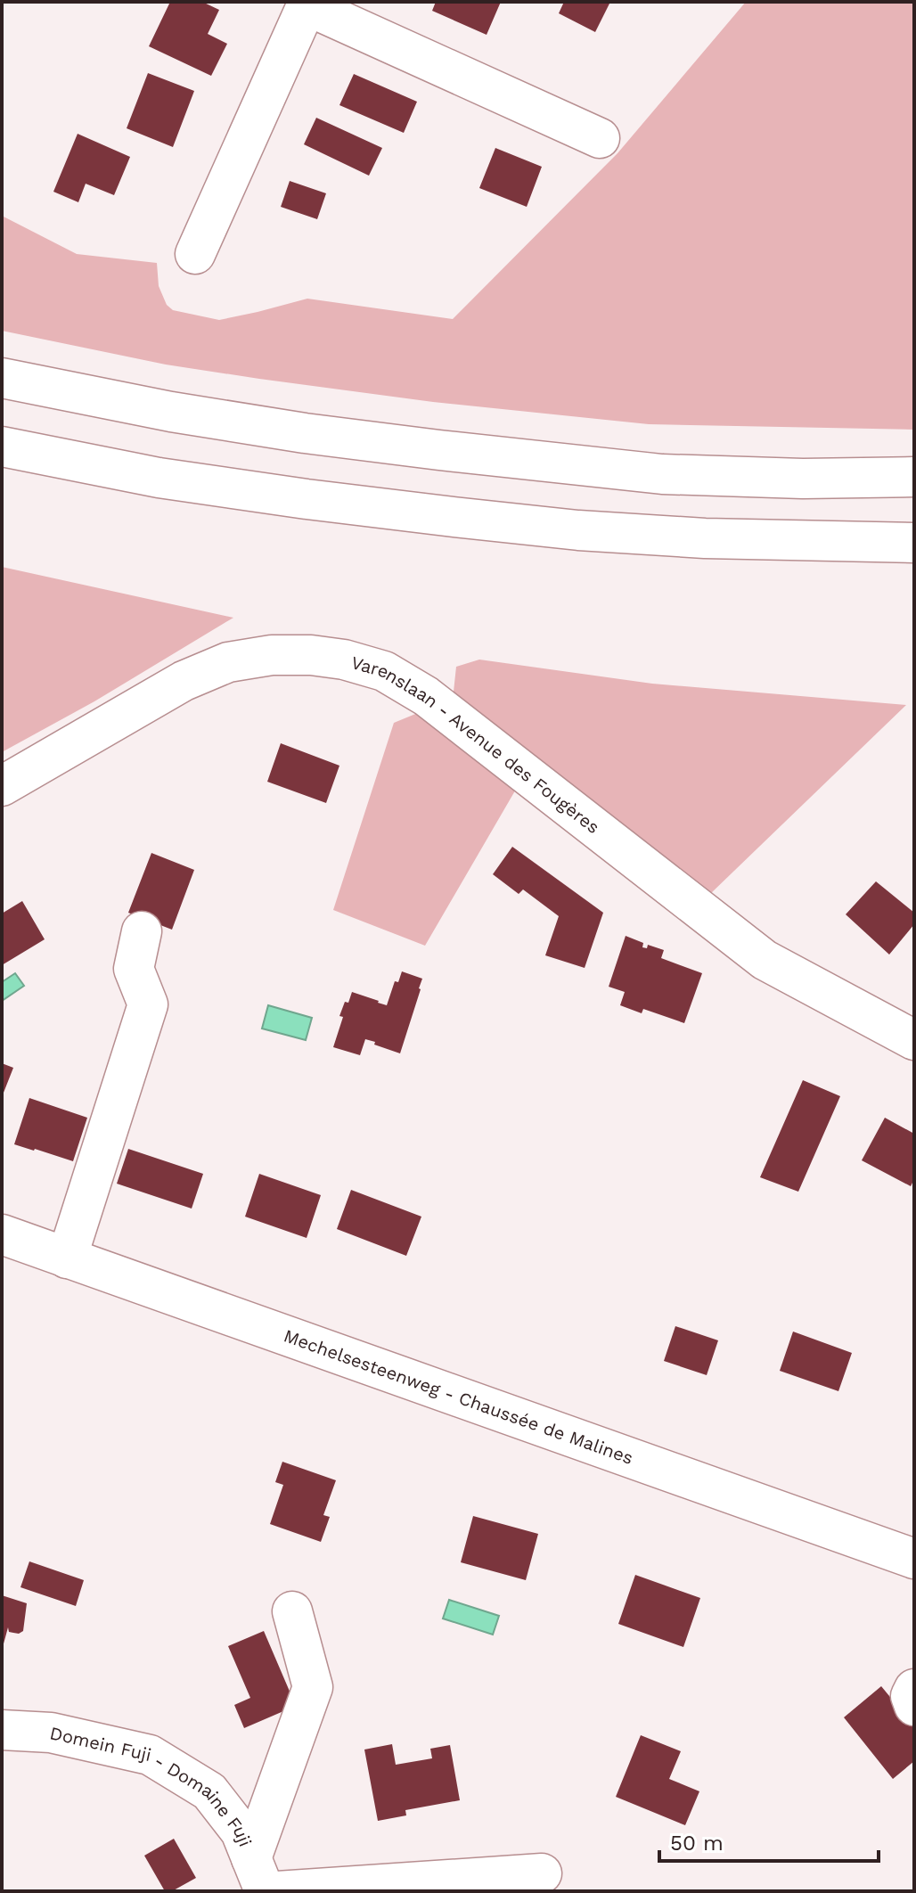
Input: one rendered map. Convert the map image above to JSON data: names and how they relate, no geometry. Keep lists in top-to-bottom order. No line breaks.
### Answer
{"streets":{"main road":["Varenslaan - Avenue des Fougères","Mechelsesteenweg - Chaussée de Malines","Domein Fuji - Domaine Fuji"]},"scale_bar":"50 m"}
